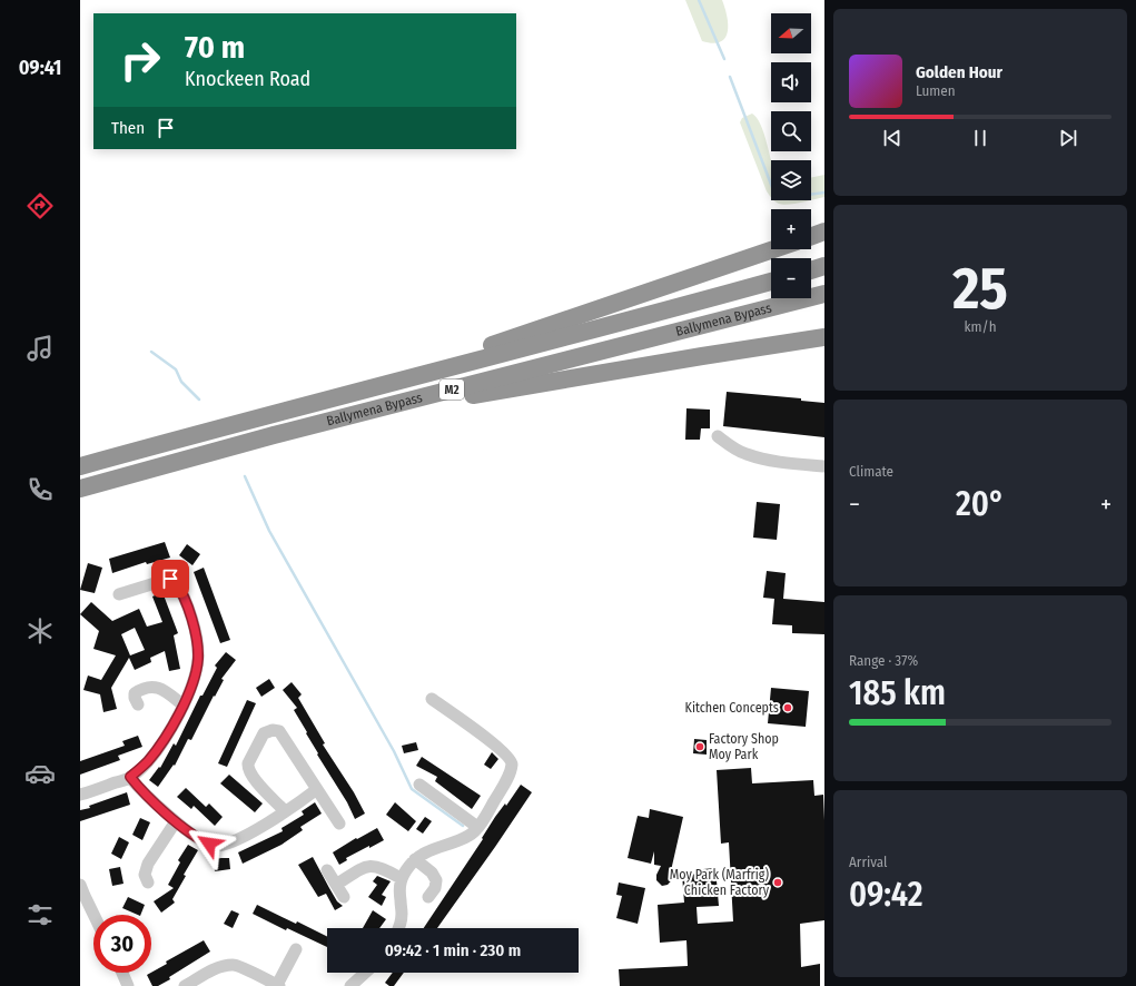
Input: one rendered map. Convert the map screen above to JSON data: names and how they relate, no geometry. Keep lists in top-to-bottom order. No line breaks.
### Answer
{"streets":{"highway":["Ballymena Bypass","M2"]},"crossings":[["Ballymena Bypass","M2"]],"places":["Kitchen Concepts","Factory Shop Moy Park","Moy Park (Marfrig) Chicken Factory"],"north":"left","page":{"tabs":"09:41","map_buttons":["+","−"],"turn":["70 m","Knockeen Road"],"song":["Golden Hour","Lumen"],"then":"Then","tile":[["25","km/h"],"Climate",["Range · 37%","185 km"],["Arrival","09:42"]],"heat":["−","20°","+"],"limit":"30","trip":"09:42 · 1 min · 230 m"}}
